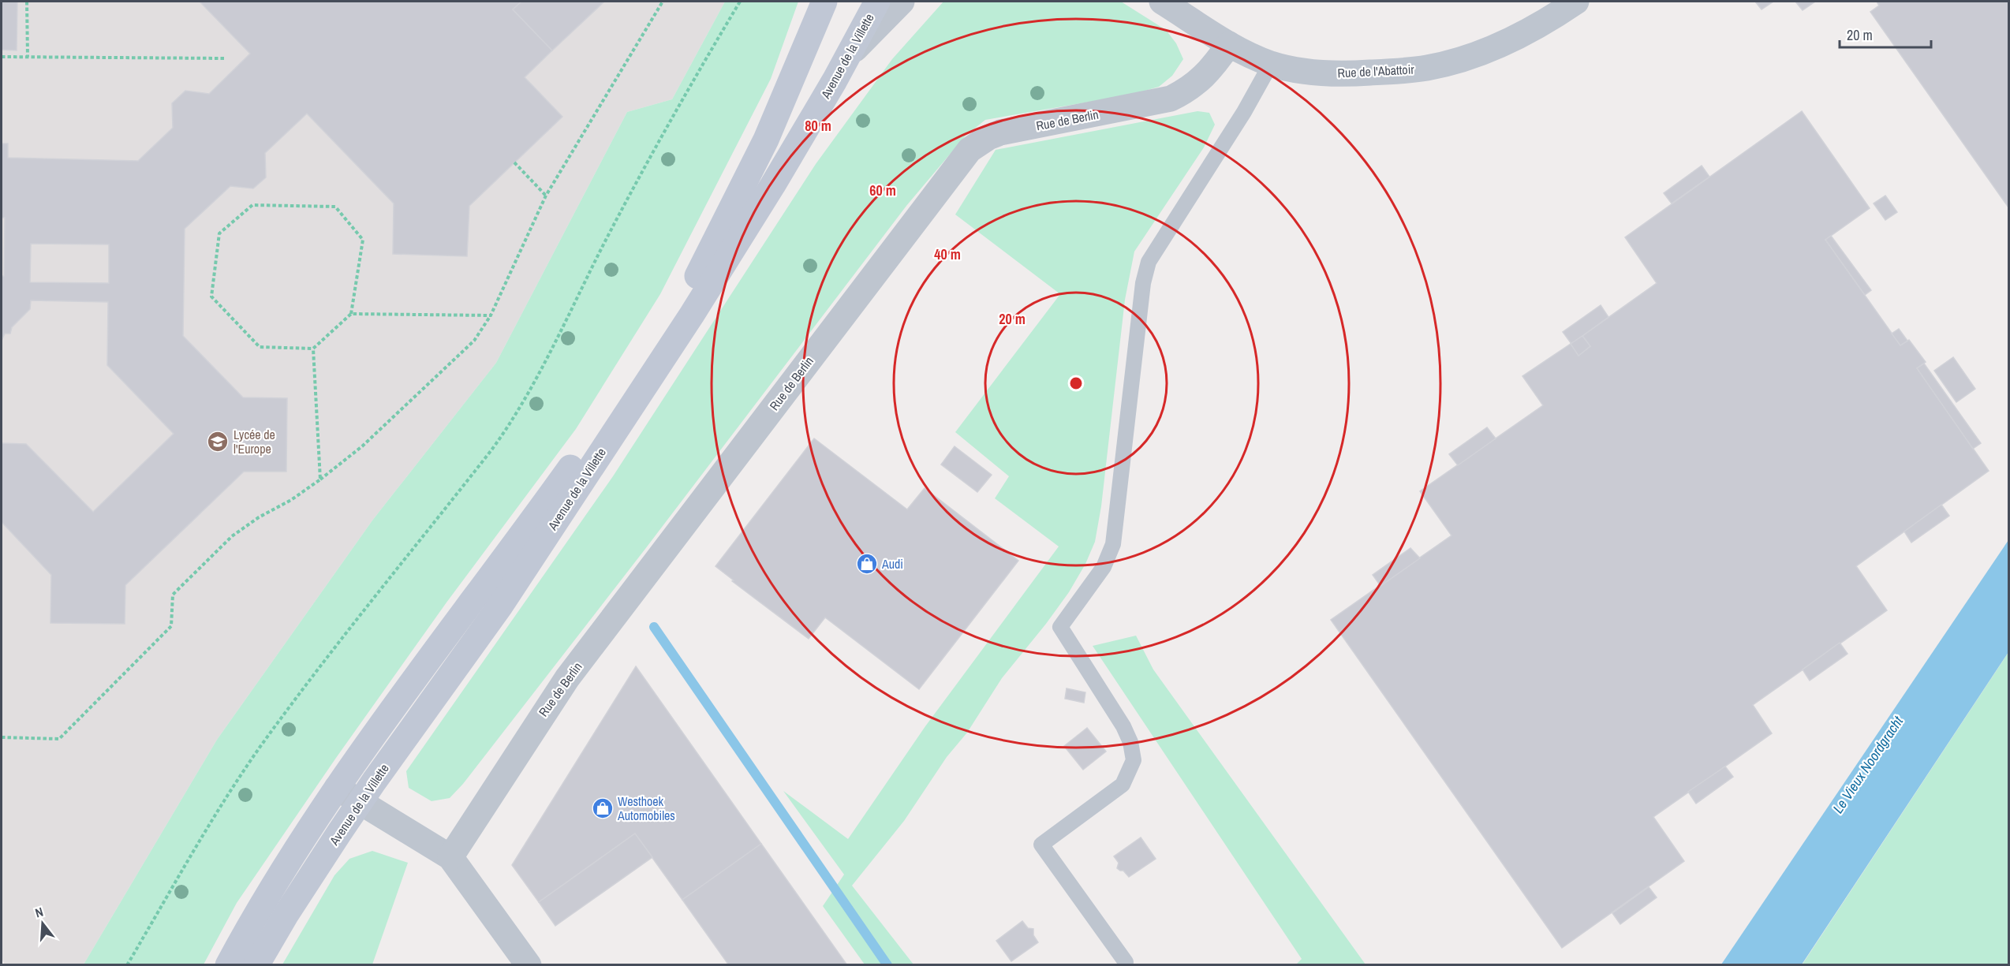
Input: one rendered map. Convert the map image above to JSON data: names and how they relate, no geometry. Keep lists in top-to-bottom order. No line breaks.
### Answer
{"streets":{"main road":["Avenue de la Villette"],"street":["Rue de l'Abattoir","Rue de Berlin"]},"crossings":[["Rue de l'Abattoir","Rue de Berlin"]],"water":["Le Vieux Noordgracht"],"places":{"school or university":["Lycée de l'Europe"],"shop":["Audi","Westhoek Automobiles"]},"scale_bar":"20 m","north":"top","rings":["80 m","60 m","40 m","20 m"]}
